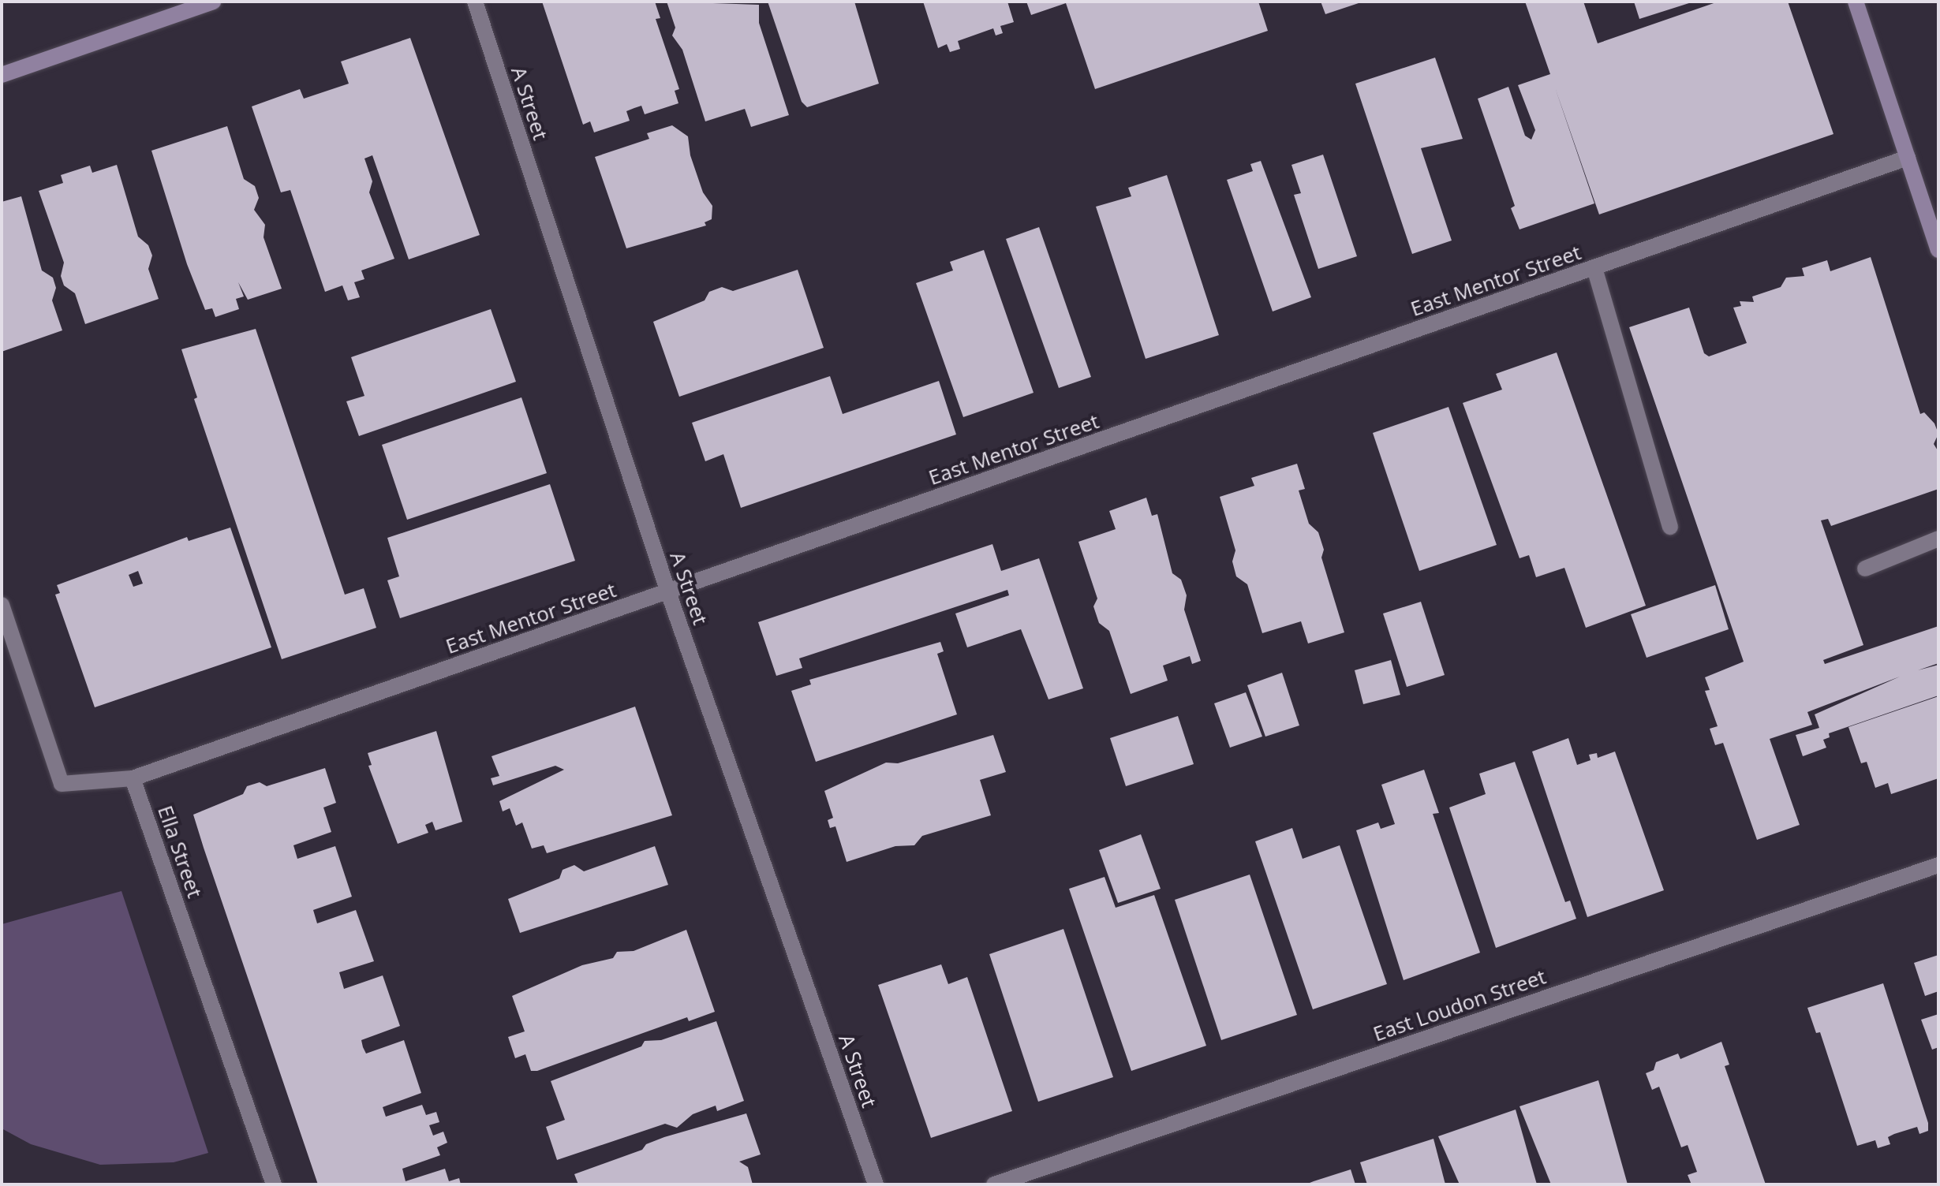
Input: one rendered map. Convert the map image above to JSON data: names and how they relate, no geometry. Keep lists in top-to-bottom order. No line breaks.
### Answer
{"streets":{"street":["A Street","East Mentor Street","Ella Street","East Loudon Street"]},"crossings":[["A Street","East Mentor Street"],["East Mentor Street","Ella Street"]]}
